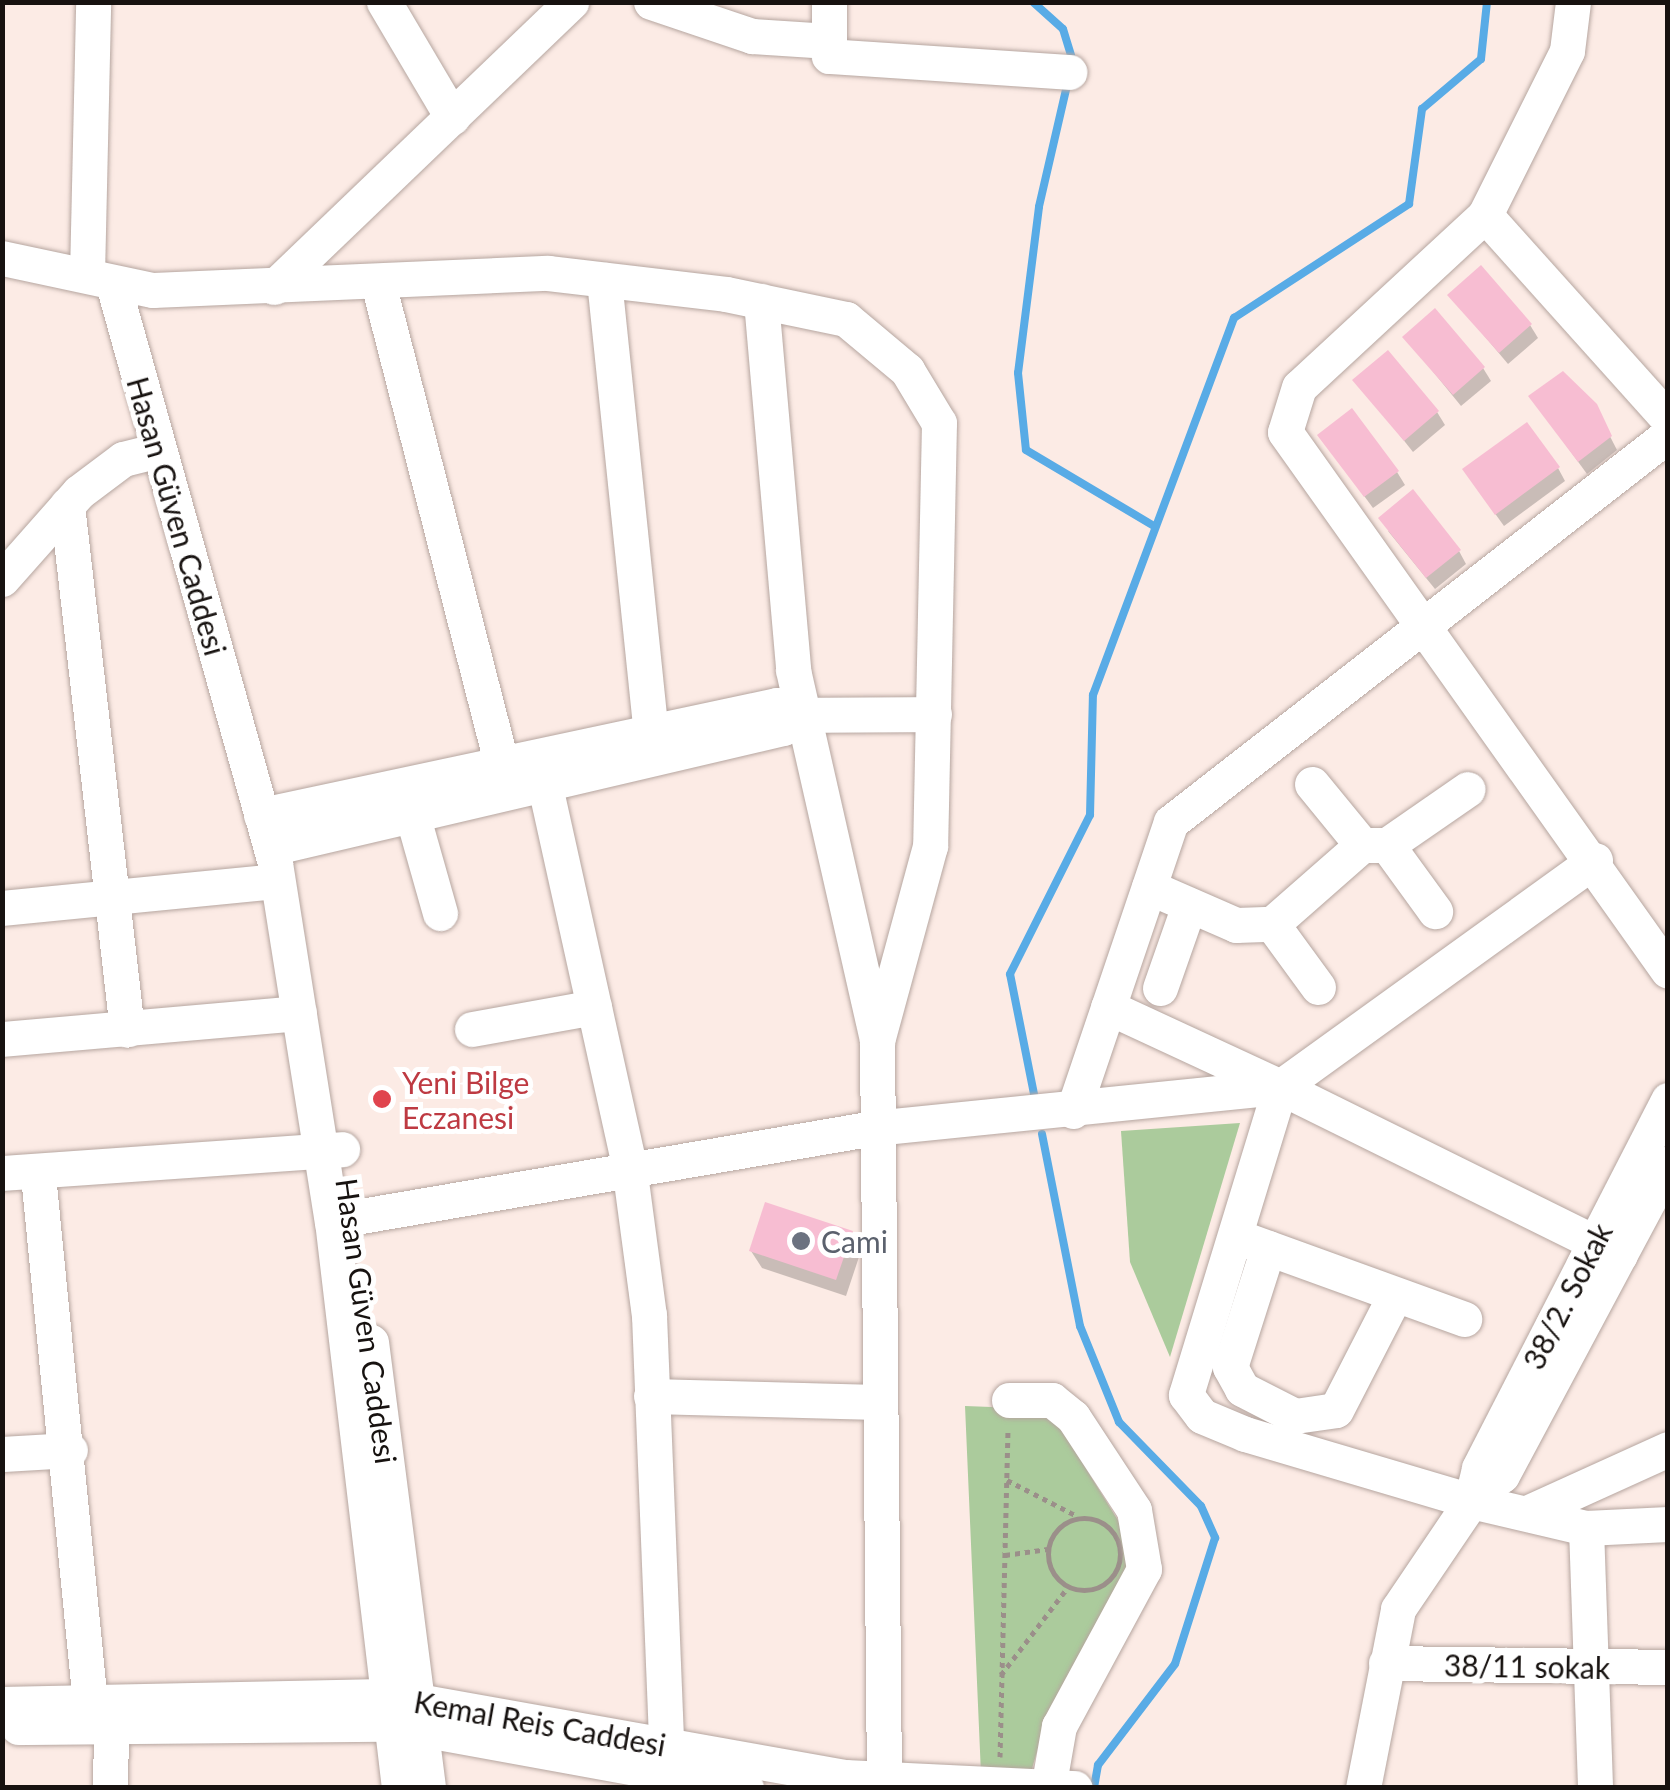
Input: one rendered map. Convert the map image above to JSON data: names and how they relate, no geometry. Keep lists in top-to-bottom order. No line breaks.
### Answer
{"streets":{"street":["Hasan Güven Caddesi","38/2. Sokak","38/11 sokak","Kemal Reis Caddesi"]},"crossings":[["Hasan Güven Caddesi","Kemal Reis Caddesi"],["38/2. Sokak","38/11 sokak"]],"places":["Yeni Bilge Eczanesi","Cami"]}
